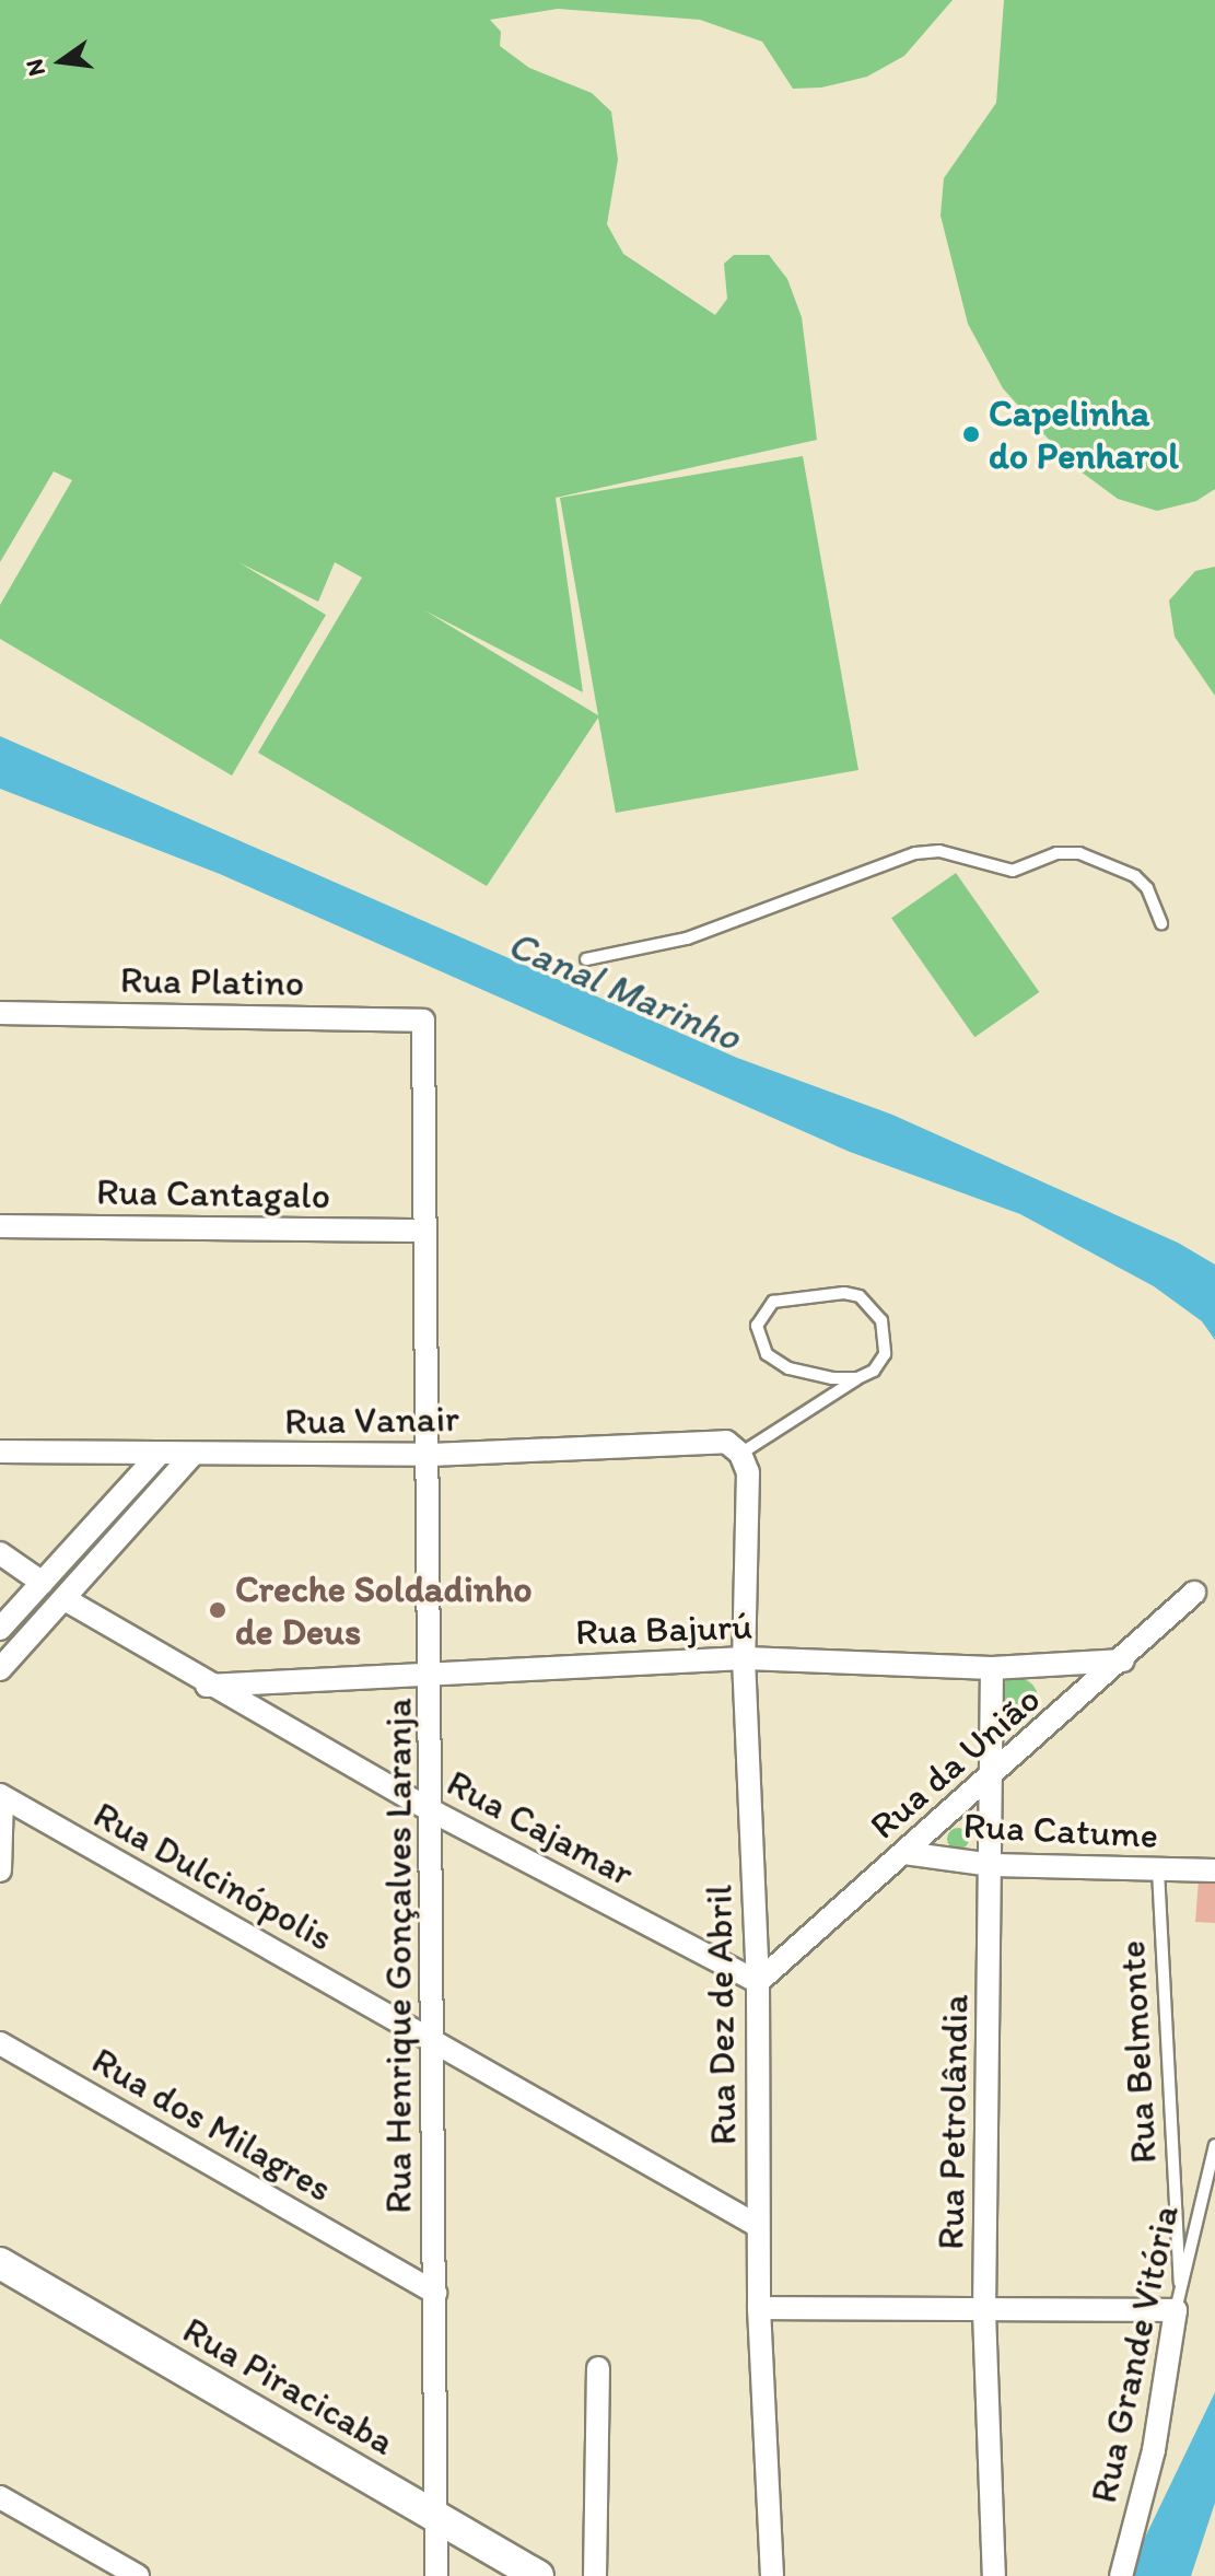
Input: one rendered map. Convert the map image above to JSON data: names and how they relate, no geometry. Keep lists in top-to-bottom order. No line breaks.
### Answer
{"streets":{"street":["Rua Platino","Rua Cantagalo","Rua Vanair","Rua Bajurú","Rua da União","Rua Cajamar","Rua Catume","Rua Dulcinópolis","Rua Henrique Gonçalves Laranja","Rua Dez de Abril","Rua Petrolândia","Rua dos Milagres","Rua Grande Vitória","Rua Piracicaba"],"lane":["Rua Belmonte"]},"crossings":[["Rua Platino","Rua Henrique Gonçalves Laranja"],["Rua Cantagalo","Rua Henrique Gonçalves Laranja"],["Rua Vanair","Rua Henrique Gonçalves Laranja"],["Rua Vanair","Rua Dez de Abril"],["Rua Bajurú","Rua da União"],["Rua Bajurú","Rua Cajamar"],["Rua Bajurú","Rua Henrique Gonçalves Laranja"],["Rua Bajurú","Rua Dez de Abril"],["Rua Bajurú","Rua Petrolândia"],["Rua da União","Rua Cajamar"],["Rua da União","Rua Catume"],["Rua da União","Rua Dez de Abril"],["Rua da União","Rua Petrolândia"],["Rua Cajamar","Rua Henrique Gonçalves Laranja"],["Rua Cajamar","Rua Dez de Abril"],["Rua Catume","Rua Belmonte"],["Rua Catume","Rua Petrolândia"],["Rua Dulcinópolis","Rua Henrique Gonçalves Laranja"],["Rua Dulcinópolis","Rua Dez de Abril"],["Rua Henrique Gonçalves Laranja","Rua dos Milagres"],["Rua Henrique Gonçalves Laranja","Rua Piracicaba"],["Rua Belmonte","Rua Grande Vitória"]],"water":["Canal Marinho"],"places":["Capelinha do Penharol","Creche Soldadinho de Deus"],"north":"left"}
